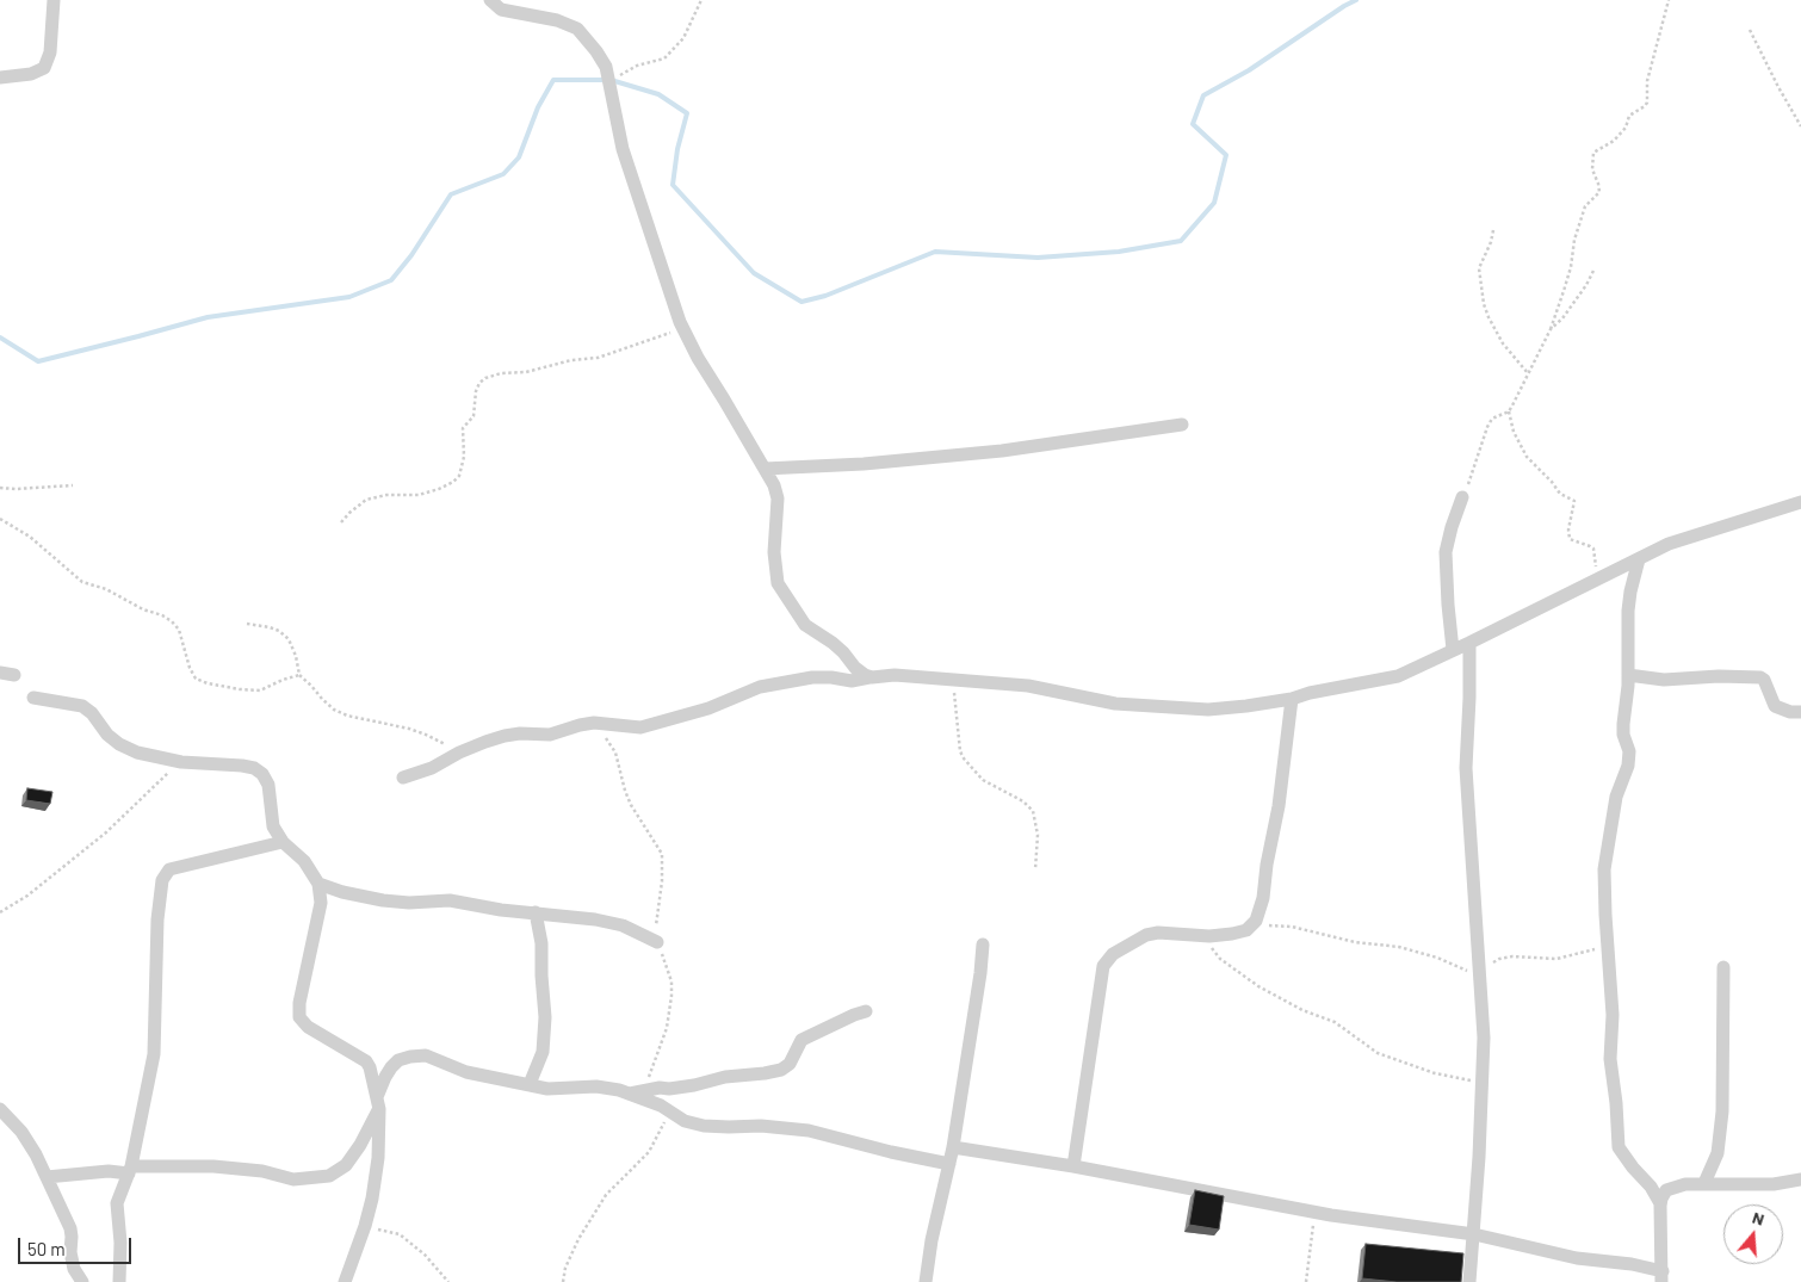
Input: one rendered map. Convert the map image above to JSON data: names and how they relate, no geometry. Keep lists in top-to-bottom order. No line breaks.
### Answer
{"scale_bar":"50 m","north":"top"}
